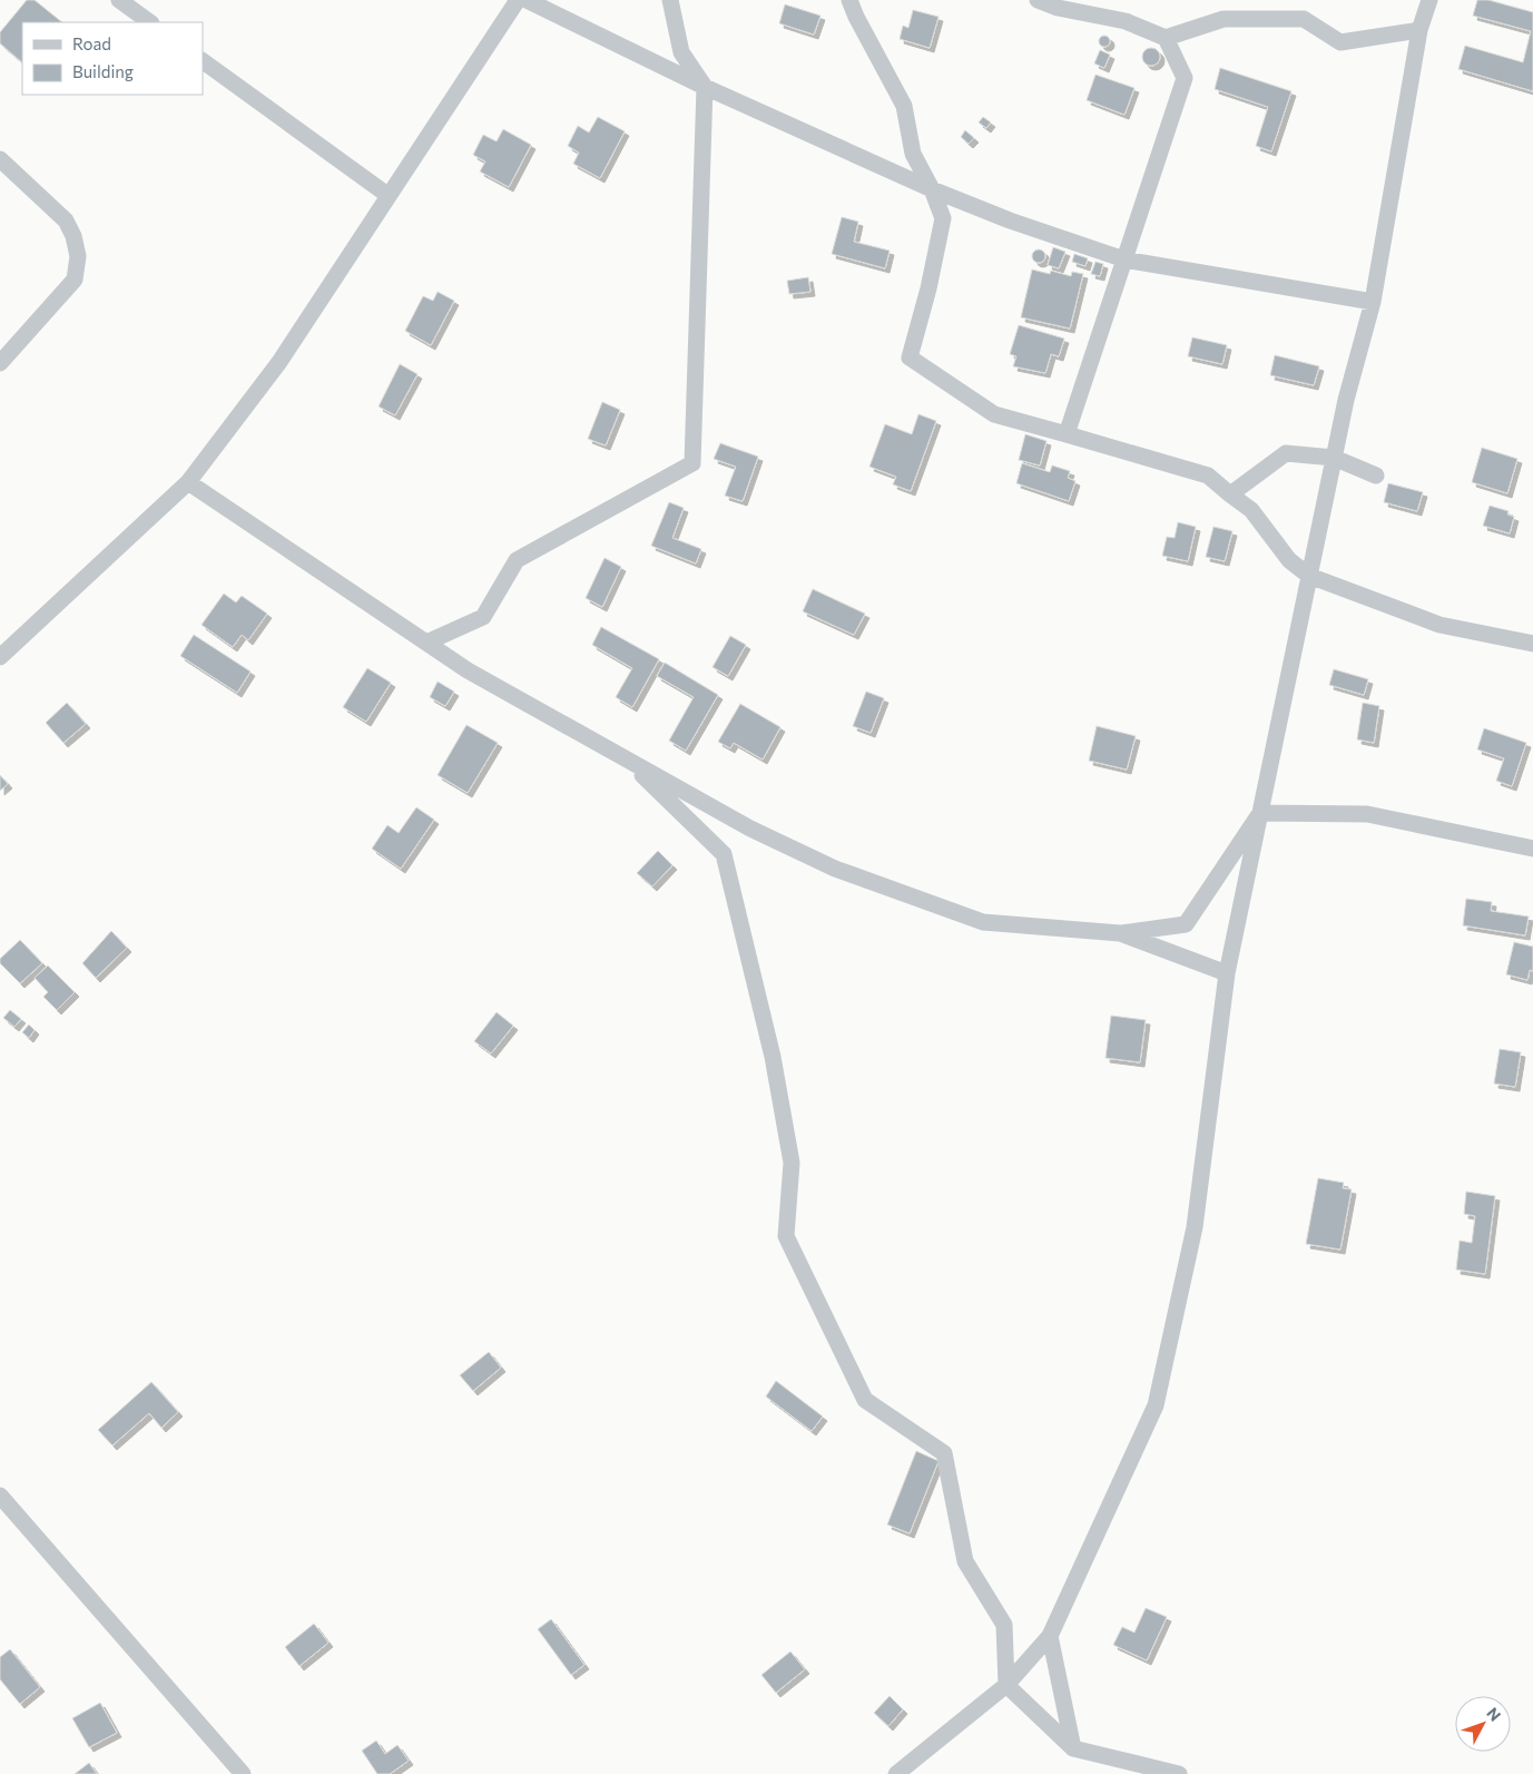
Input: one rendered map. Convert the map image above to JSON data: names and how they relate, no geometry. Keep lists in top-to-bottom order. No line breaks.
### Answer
{"legend":["Road","Building"],"north":"top right"}
